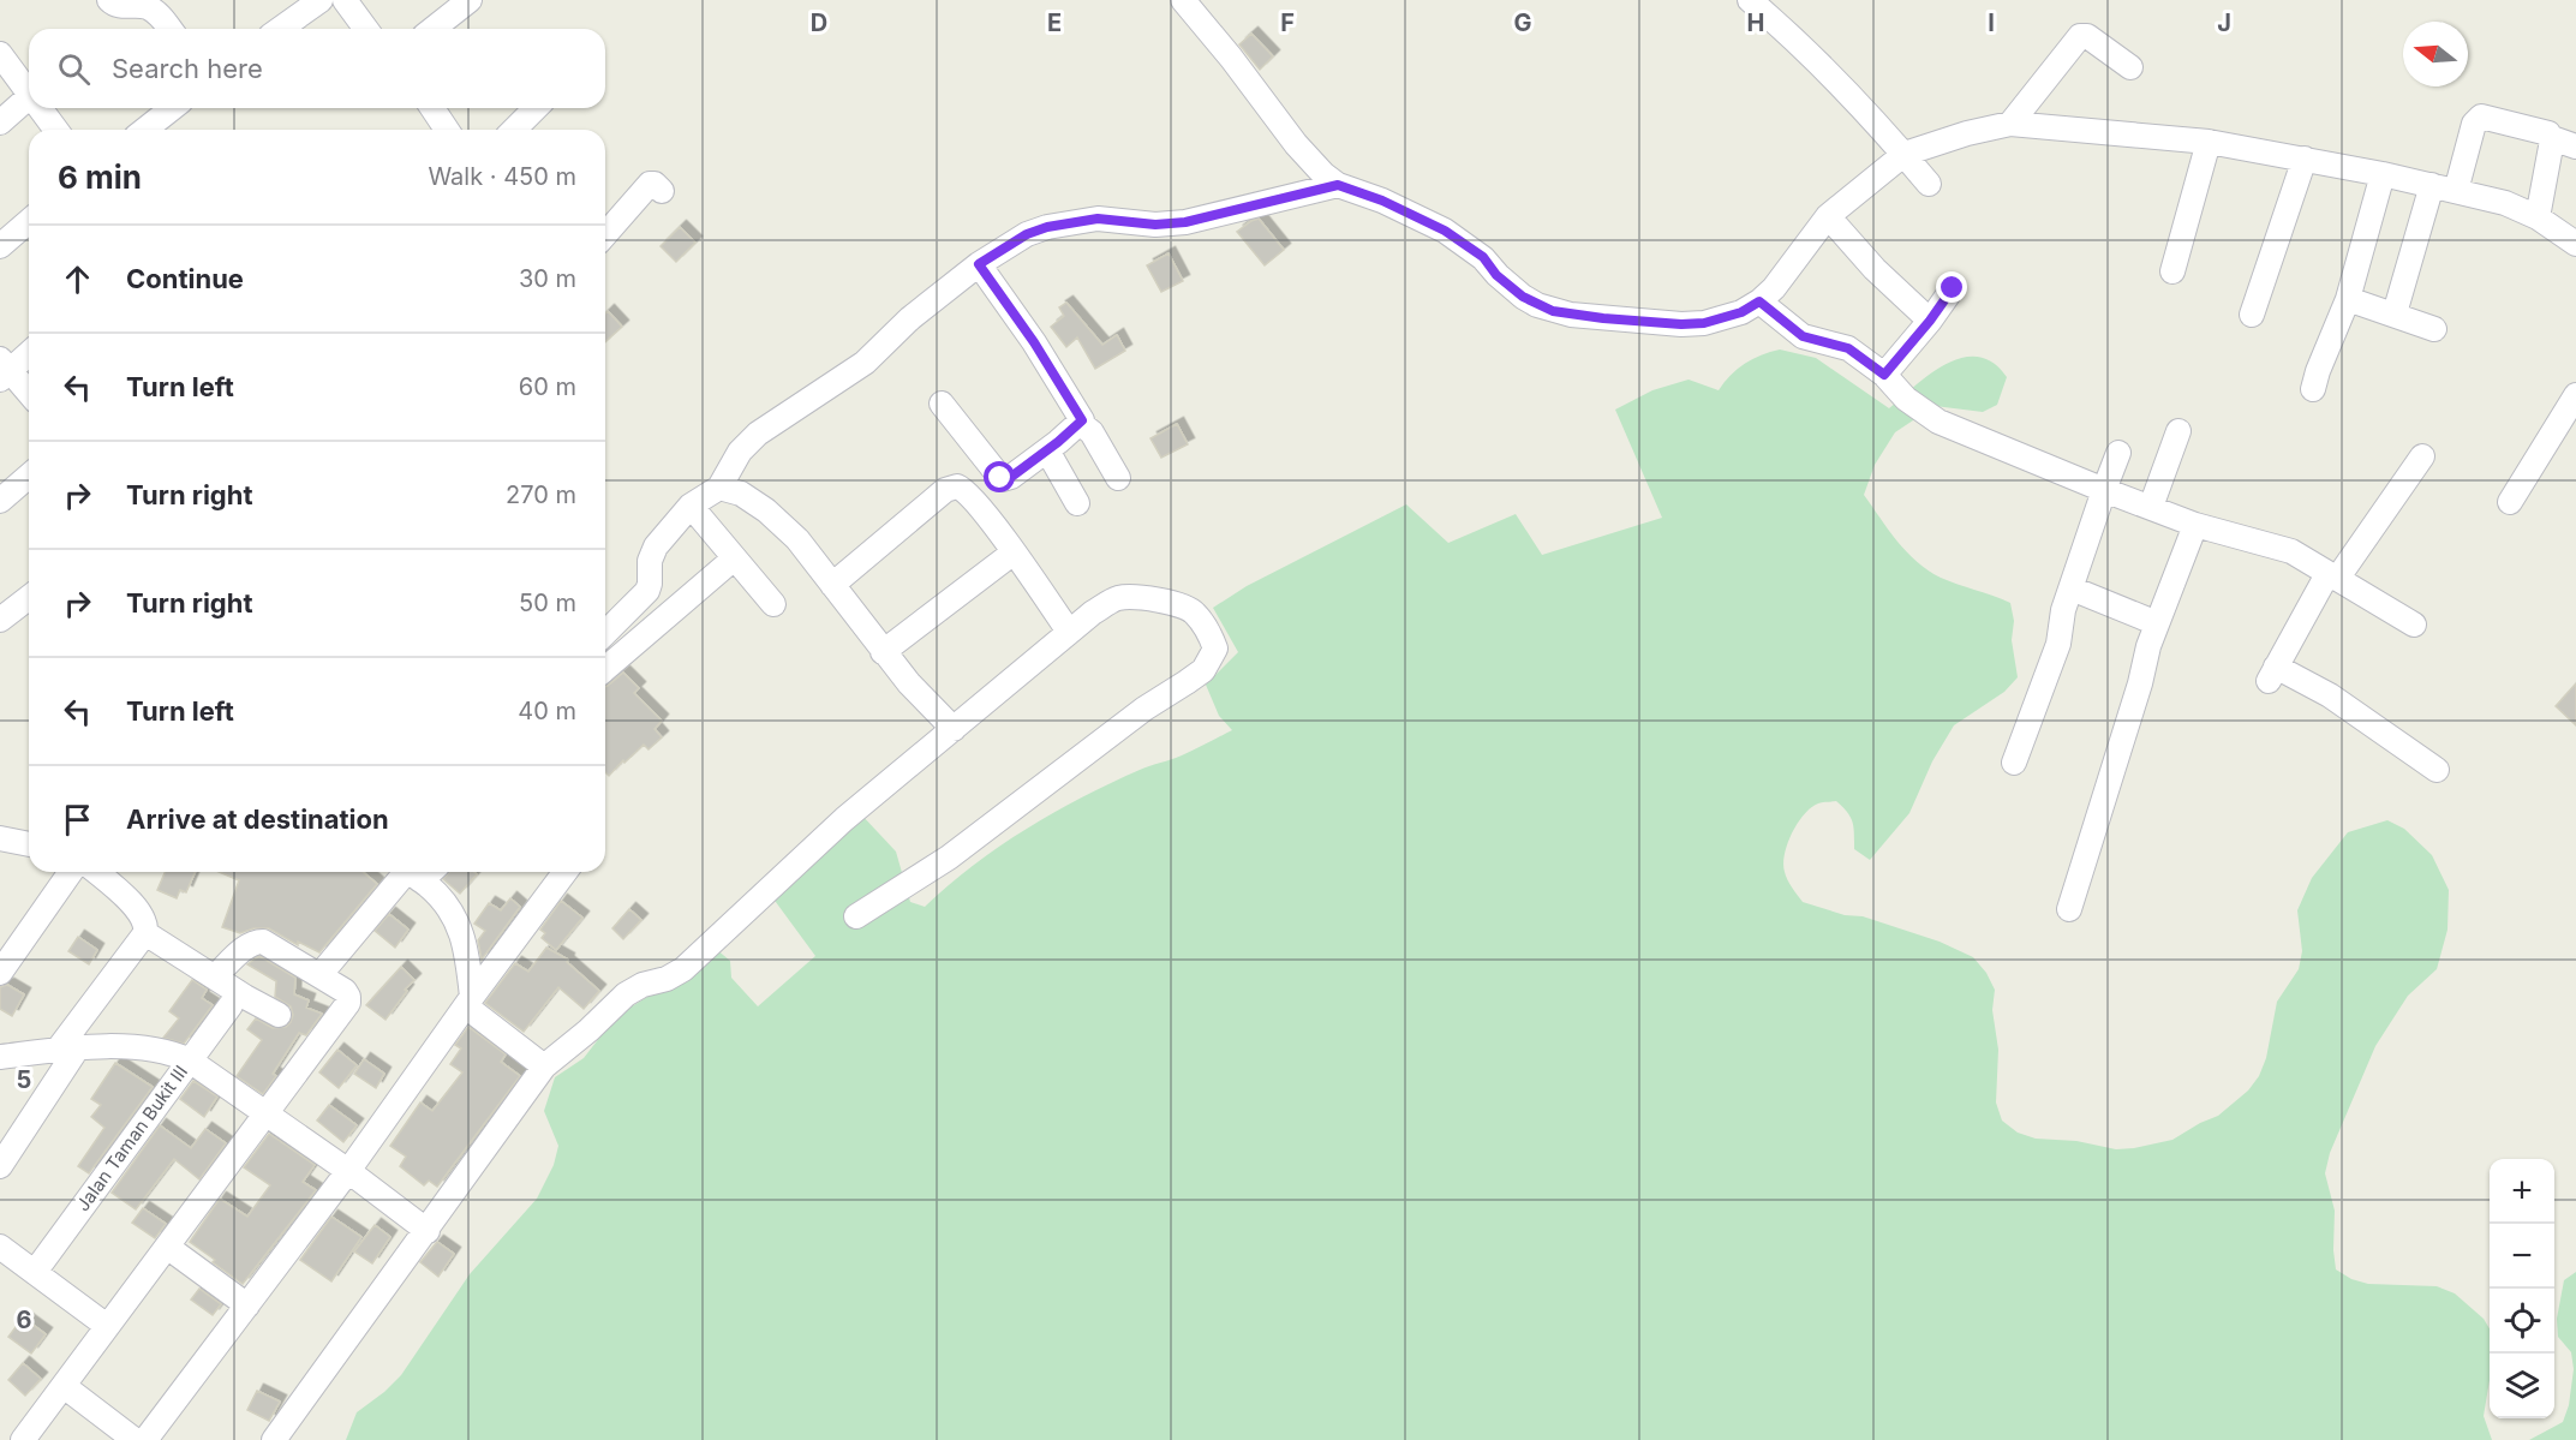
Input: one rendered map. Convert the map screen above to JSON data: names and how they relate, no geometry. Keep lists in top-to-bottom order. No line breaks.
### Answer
{"streets":{"street":["Jalan Taman Bukit III"]},"north":"left","page":{"search":"Search here","heading":["6 min","Walk · 450 m"],"list":[["Continue","30 m"],["Turn left","60 m"],["Turn right","270 m"],["Turn right","50 m"],["Turn left","40 m"],"Arrive at destination"],"map_buttons":["+","−"]},"grid":{"columns":["D","E","F","G","H","I","J"],"rows":["5","6"]}}
